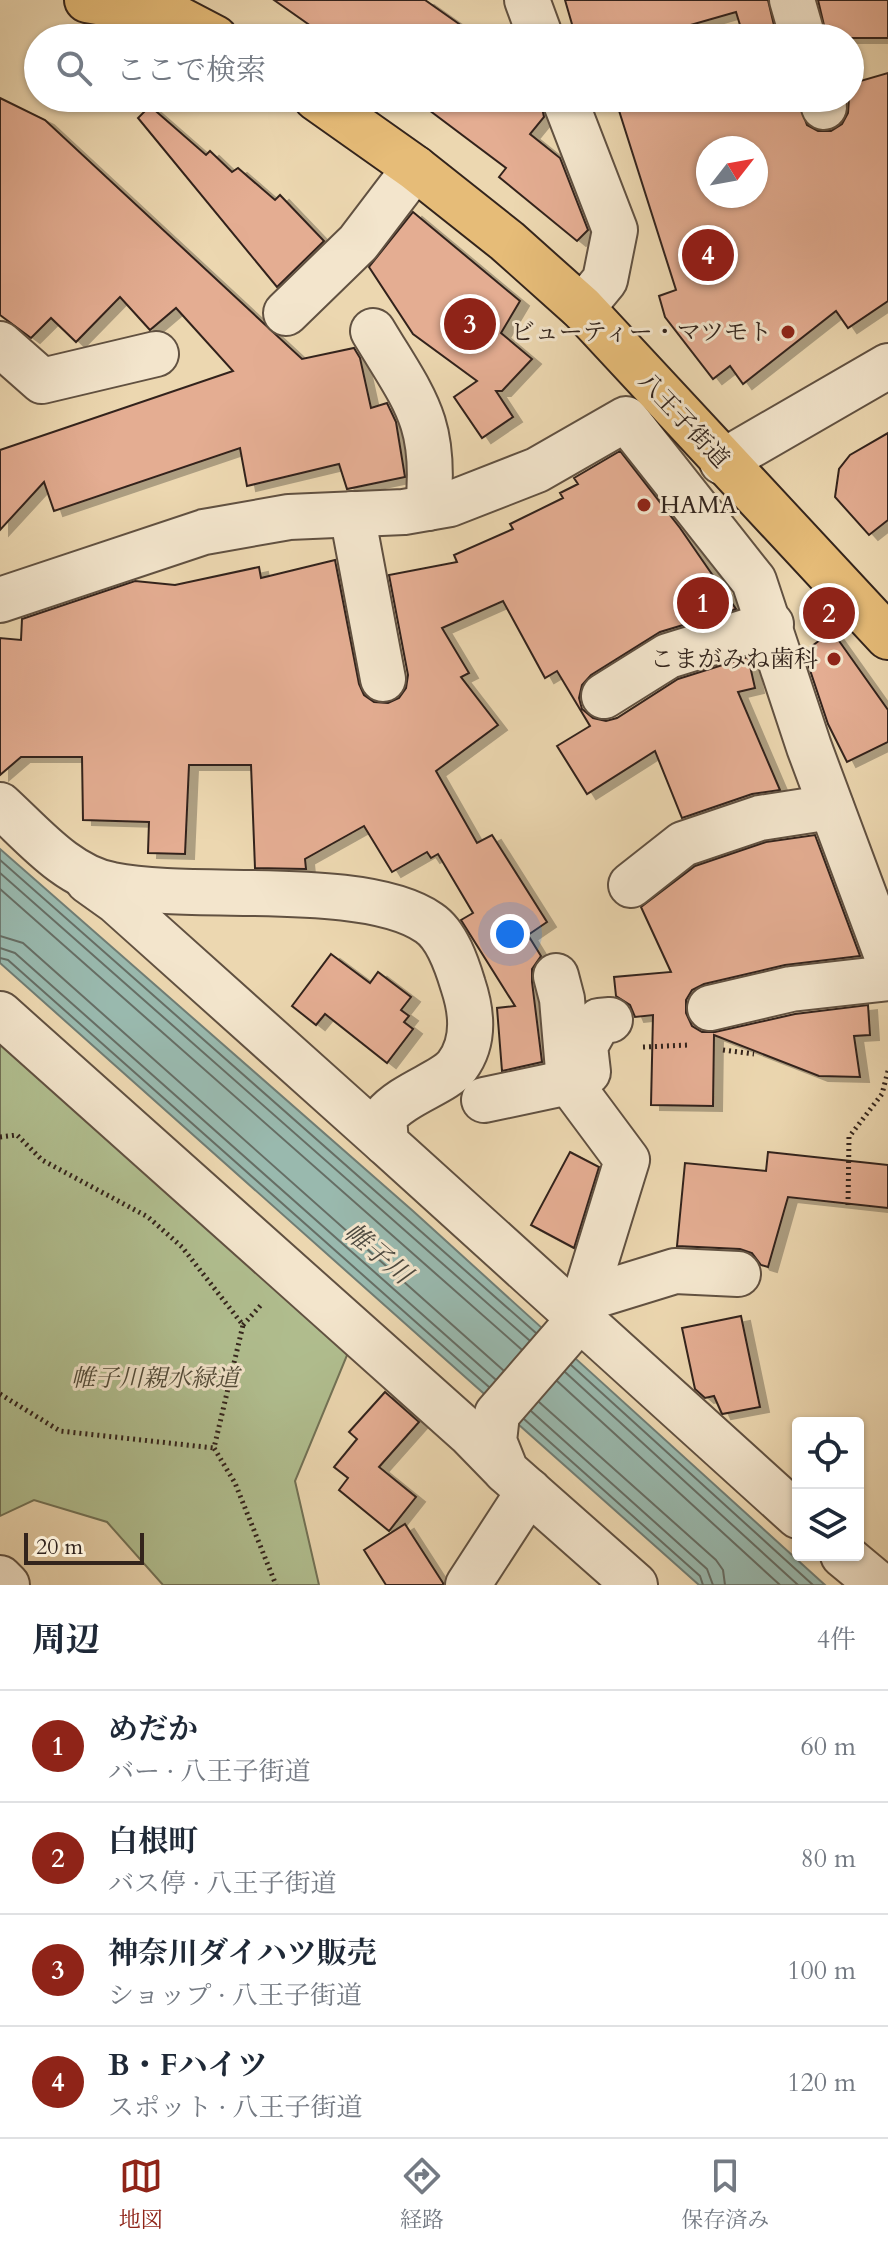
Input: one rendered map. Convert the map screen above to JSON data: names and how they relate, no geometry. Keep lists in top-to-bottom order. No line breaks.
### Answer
{"streets":{"highway":["八王子街道"]},"water":["帷子川"],"parks":["帷子川親水緑道"],"places":["ビューティー・マツモト","HAMA","こまがみね歯科"],"scale_bar":"20 m","north":"top right","page":{"search":"ここで検索","pins":["4","3","1","2"],"scale":"20 m","heading":["周辺","4件"],"list":[{"mark":"1","name":"めだか","note":"バー · 八王子街道","value":"60 m"},{"mark":"2","name":"白根町","note":"バス停 · 八王子街道","value":"80 m"},{"mark":"3","name":"神奈川ダイハツ販売","note":"ショップ · 八王子街道","value":"100 m"},{"mark":"4","name":"B・Fハイツ","note":"スポット · 八王子街道","value":"120 m"}],"nav":["地図","経路","保存済み"]}}
